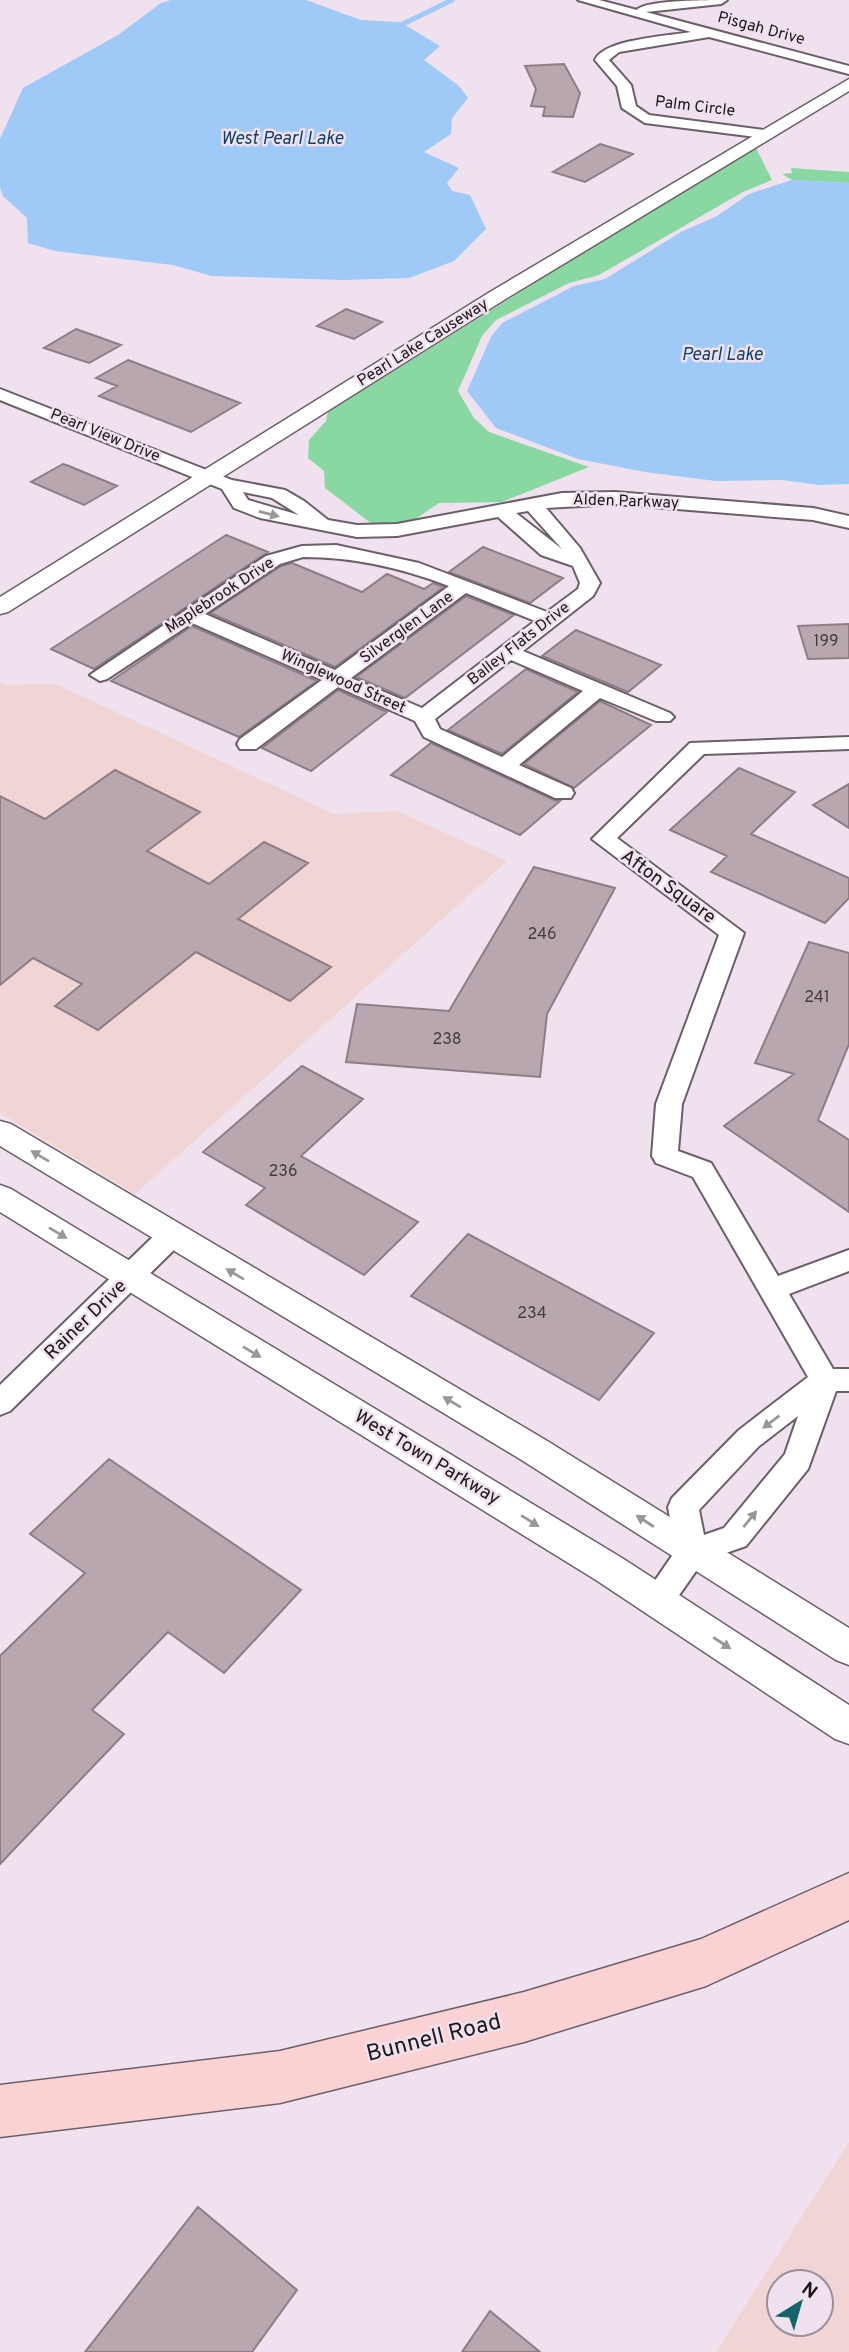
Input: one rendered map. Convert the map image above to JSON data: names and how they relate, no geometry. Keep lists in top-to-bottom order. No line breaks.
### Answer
{"streets":{"main road":["Bunnell Road"],"street":["Pisgah Drive","Palm Circle","Pearl Lake Causeway","Pearl View Drive","Alden Parkway","Maplebrook Drive","Silverglen Lane","Balley Flats Drive","Winglewood Street","Afton Square","Rainer Drive","West Town Parkway"]},"crossings":[["Pisgah Drive","Palm Circle"],["Palm Circle","Pearl Lake Causeway"],["Pearl Lake Causeway","Pearl View Drive"],["Pearl Lake Causeway","Alden Parkway"],["Pearl View Drive","Alden Parkway"],["Alden Parkway","Balley Flats Drive"],["Maplebrook Drive","Silverglen Lane"],["Maplebrook Drive","Balley Flats Drive"],["Maplebrook Drive","Winglewood Street"],["Silverglen Lane","Winglewood Street"],["Balley Flats Drive","Winglewood Street"],["Rainer Drive","West Town Parkway"]],"water":["West Pearl Lake","Pearl Lake"],"house_numbers":["199","246","241","238","236","234"],"north":"top right"}
